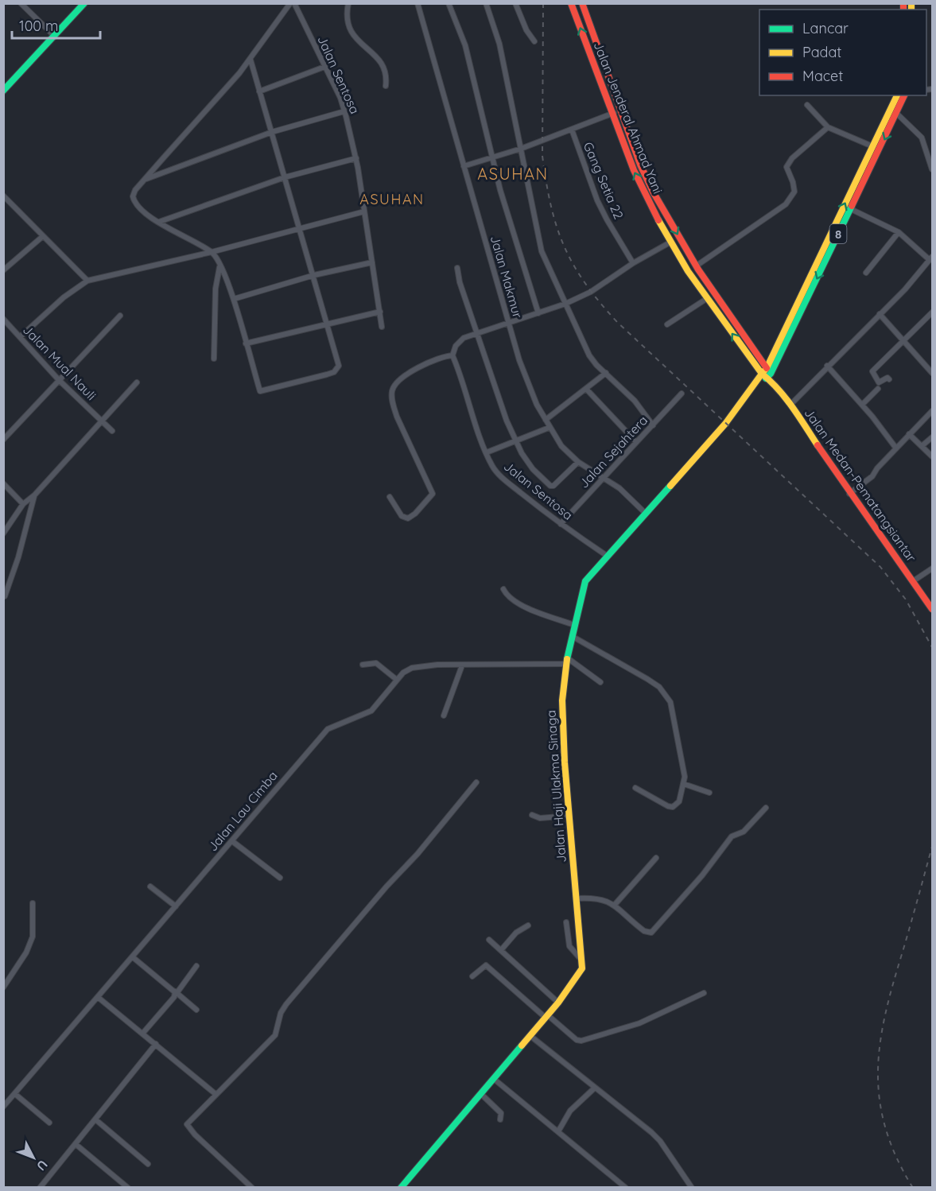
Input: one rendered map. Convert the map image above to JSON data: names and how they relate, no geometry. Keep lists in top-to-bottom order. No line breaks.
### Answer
{"streets":{"main road":["Jalan Jenderal Ahmad Yani","8","Jalan Medan-Pematangsiantar","Jalan Haji Ulakma Sinaga"],"street":["Jalan Sentosa","Gang Setia 22","Jalan Makmur","Jalan Mual Nauli","Jalan Sejahtera","Jalan Lau Cimba"]},"crossings":[["Jalan Sentosa","Jalan Sejahtera"],["Jalan Sentosa","Jalan Haji Ulakma Sinaga"],["Jalan Jenderal Ahmad Yani","8"],["Jalan Jenderal Ahmad Yani","Jalan Medan-Pematangsiantar"],["Jalan Jenderal Ahmad Yani","Jalan Haji Ulakma Sinaga"],["8","Jalan Medan-Pematangsiantar"],["8","Jalan Haji Ulakma Sinaga"],["Jalan Makmur","Jalan Sejahtera"],["Jalan Makmur","Jalan Haji Ulakma Sinaga"],["Jalan Medan-Pematangsiantar","Jalan Haji Ulakma Sinaga"],["Jalan Haji Ulakma Sinaga","Jalan Lau Cimba"]],"districts":["ASUHAN","ASUHAN"],"legend":["Lancar","Padat","Macet"],"scale_bar":"100 m","north":"bottom right"}
